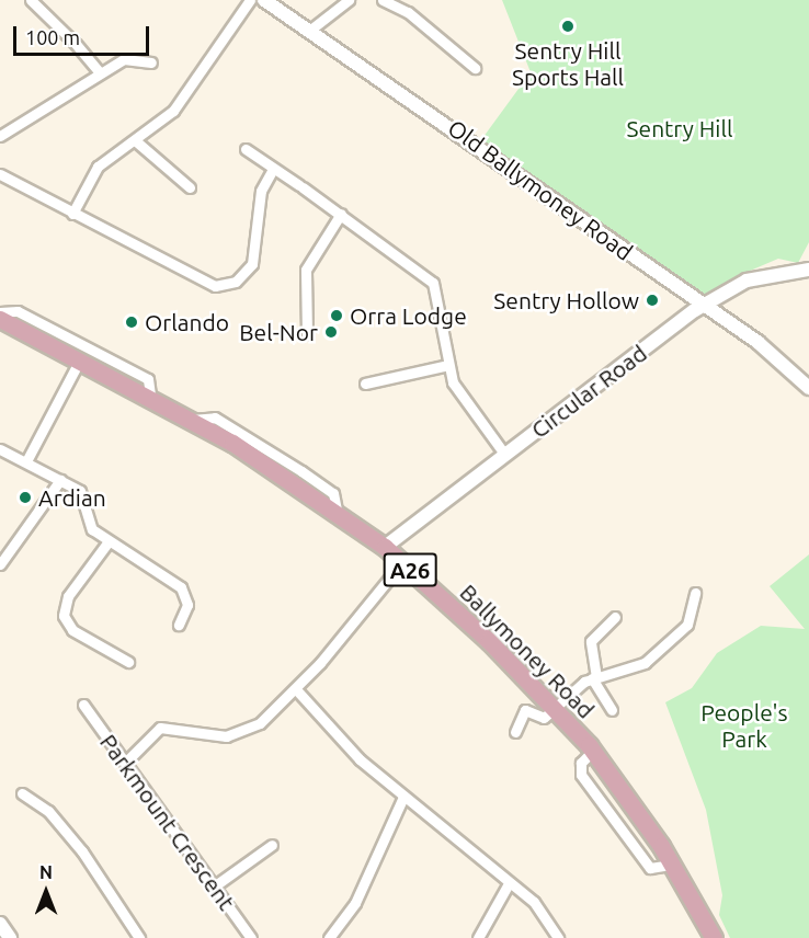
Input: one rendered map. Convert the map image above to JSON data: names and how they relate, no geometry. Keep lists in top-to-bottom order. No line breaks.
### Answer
{"streets":{"main road":["A26","Ballymoney Road"],"street":["Old Ballymoney Road","Circular Road","Parkmount Crescent"]},"crossings":[["Old Ballymoney Road","Circular Road"],["Circular Road","Ballymoney Road"]],"parks":["Sentry Hill","People's Park"],"places":["Sentry Hill Sports Hall","Sentry Hollow","Orra Lodge","Orlando","Bel-Nor","Ardian"],"scale_bar":"100 m","north":"top"}
